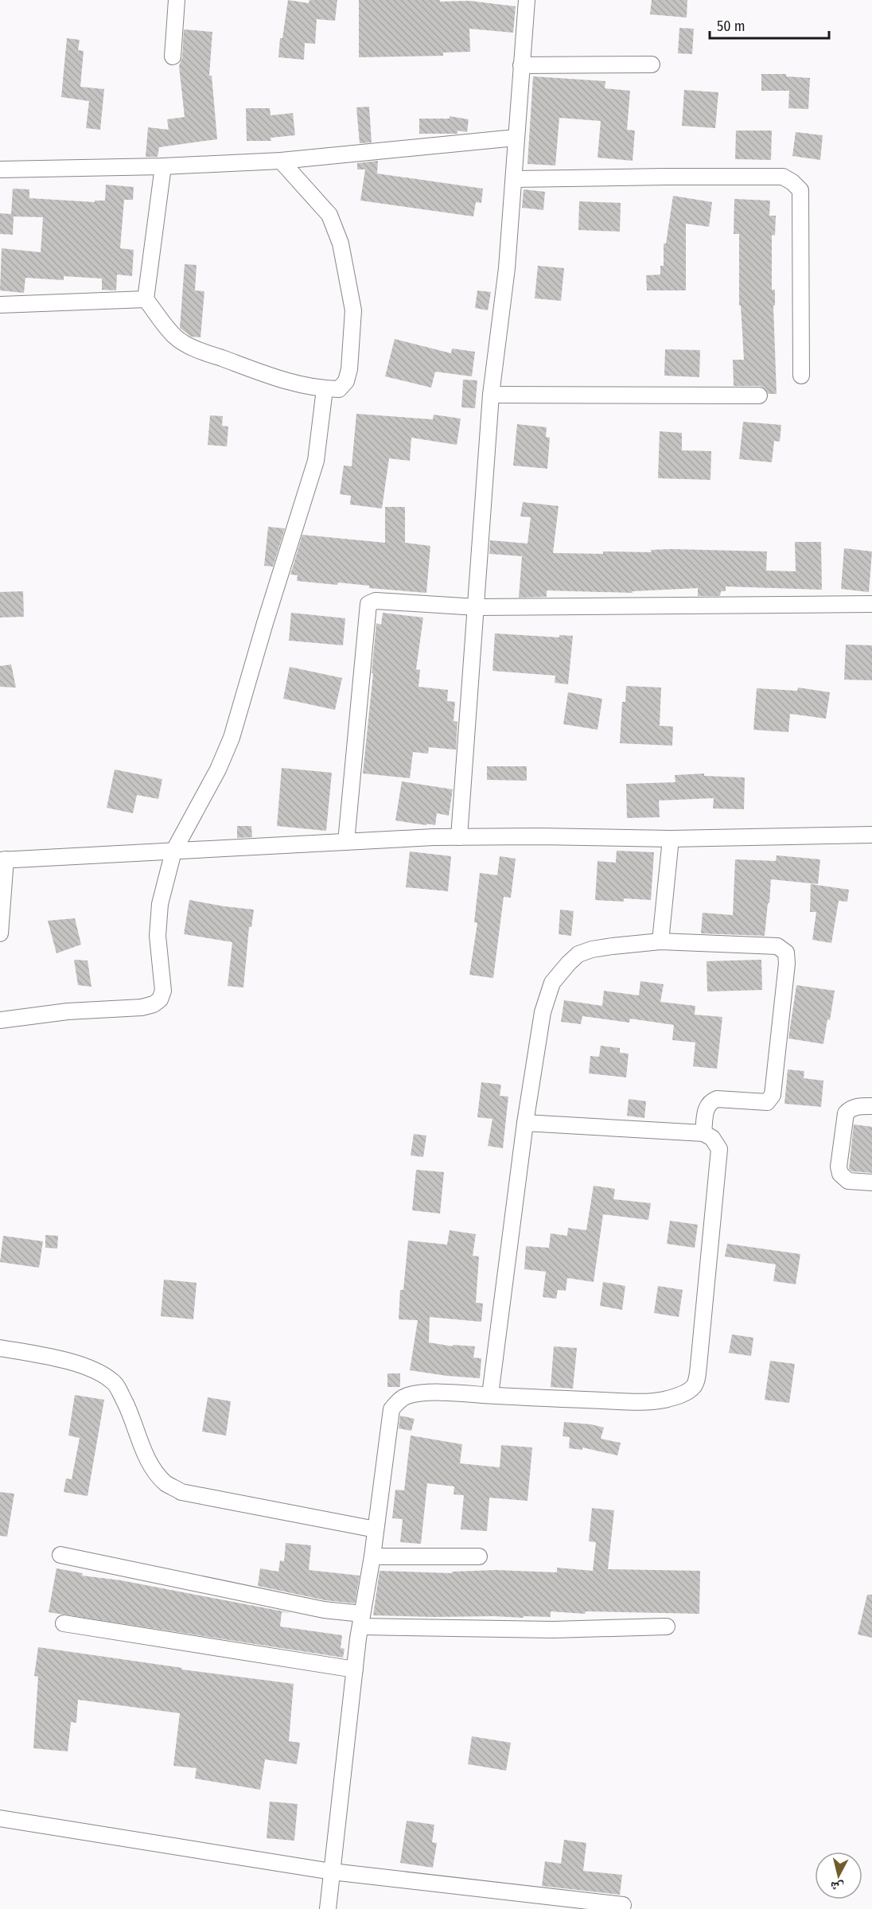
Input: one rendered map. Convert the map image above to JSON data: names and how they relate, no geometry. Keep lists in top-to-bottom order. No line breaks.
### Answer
{"scale_bar":"50 m","north":"bottom"}
